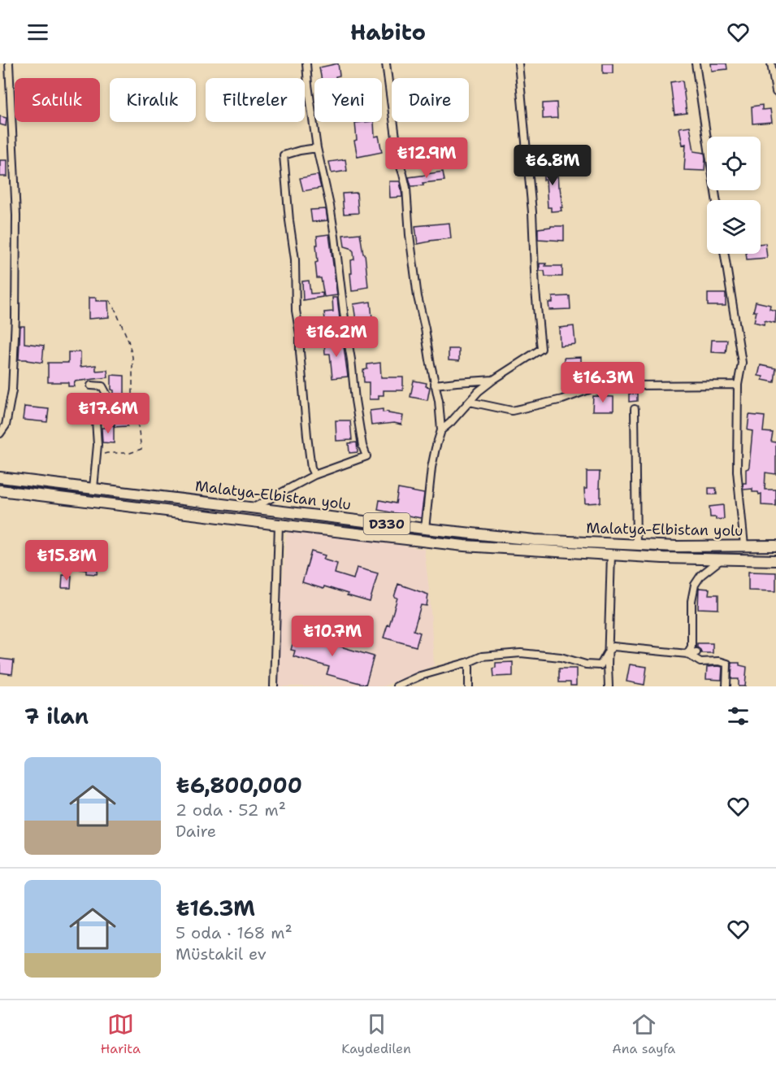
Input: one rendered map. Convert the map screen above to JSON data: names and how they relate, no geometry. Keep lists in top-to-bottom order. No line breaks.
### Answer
{"streets":{"main road":["Malatya-Elbistan yolu","D330"]},"page":{"header":"Habito","chip":["Satılık","Kiralık","Filtreler","Yeni","Daire"],"price":["₺12.9M","₺6.8M","₺16.2M","₺16.3M","₺17.6M","₺15.8M","₺10.7M"],"heading":"7 ilan","list":[{"name":"₺6,800,000","note":"2 oda · 52 m² · Daire"},{"name":"₺16.3M","note":"5 oda · 168 m² · Müstakil ev"}],"tabs":["Harita","Kaydedilen","Ana sayfa"]}}
